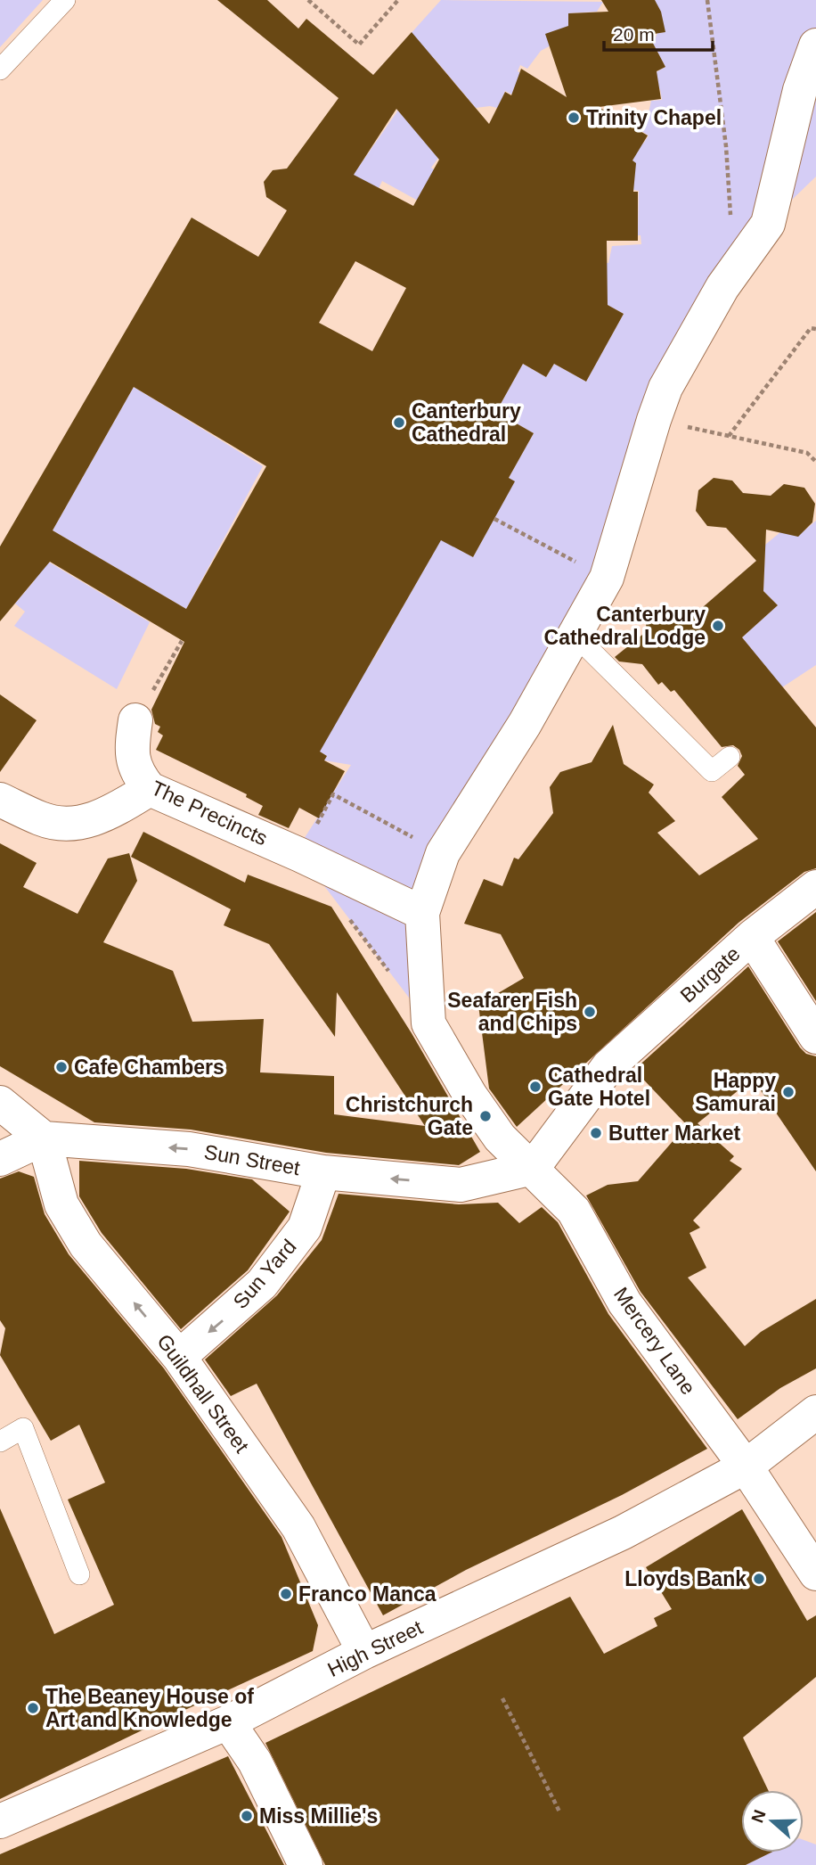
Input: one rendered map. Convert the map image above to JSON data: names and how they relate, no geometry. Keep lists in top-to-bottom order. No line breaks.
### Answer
{"streets":{"street":["The Precincts","Burgate","Sun Street","Sun Yard","Mercery Lane","Guildhall Street","High Street"]},"crossings":[["Burgate","Sun Street"],["Burgate","Mercery Lane"],["Sun Street","Sun Yard"],["Sun Street","Mercery Lane"],["Sun Street","Guildhall Street"],["Sun Yard","Guildhall Street"],["Mercery Lane","High Street"],["Guildhall Street","High Street"]],"one_way":["Sun Street","Sun Yard","Guildhall Street"],"places":["Trinity Chapel","Canterbury Cathedral","Canterbury Cathedral Lodge","Seafarer Fish and Chips","Cafe Chambers","Cathedral Gate Hotel","Happy Samurai","Christchurch Gate","Butter Market","Lloyds Bank","Franco Manca","The Beaney House of Art and Knowledge","Miss Millie's"],"scale_bar":"20 m","north":"left"}
